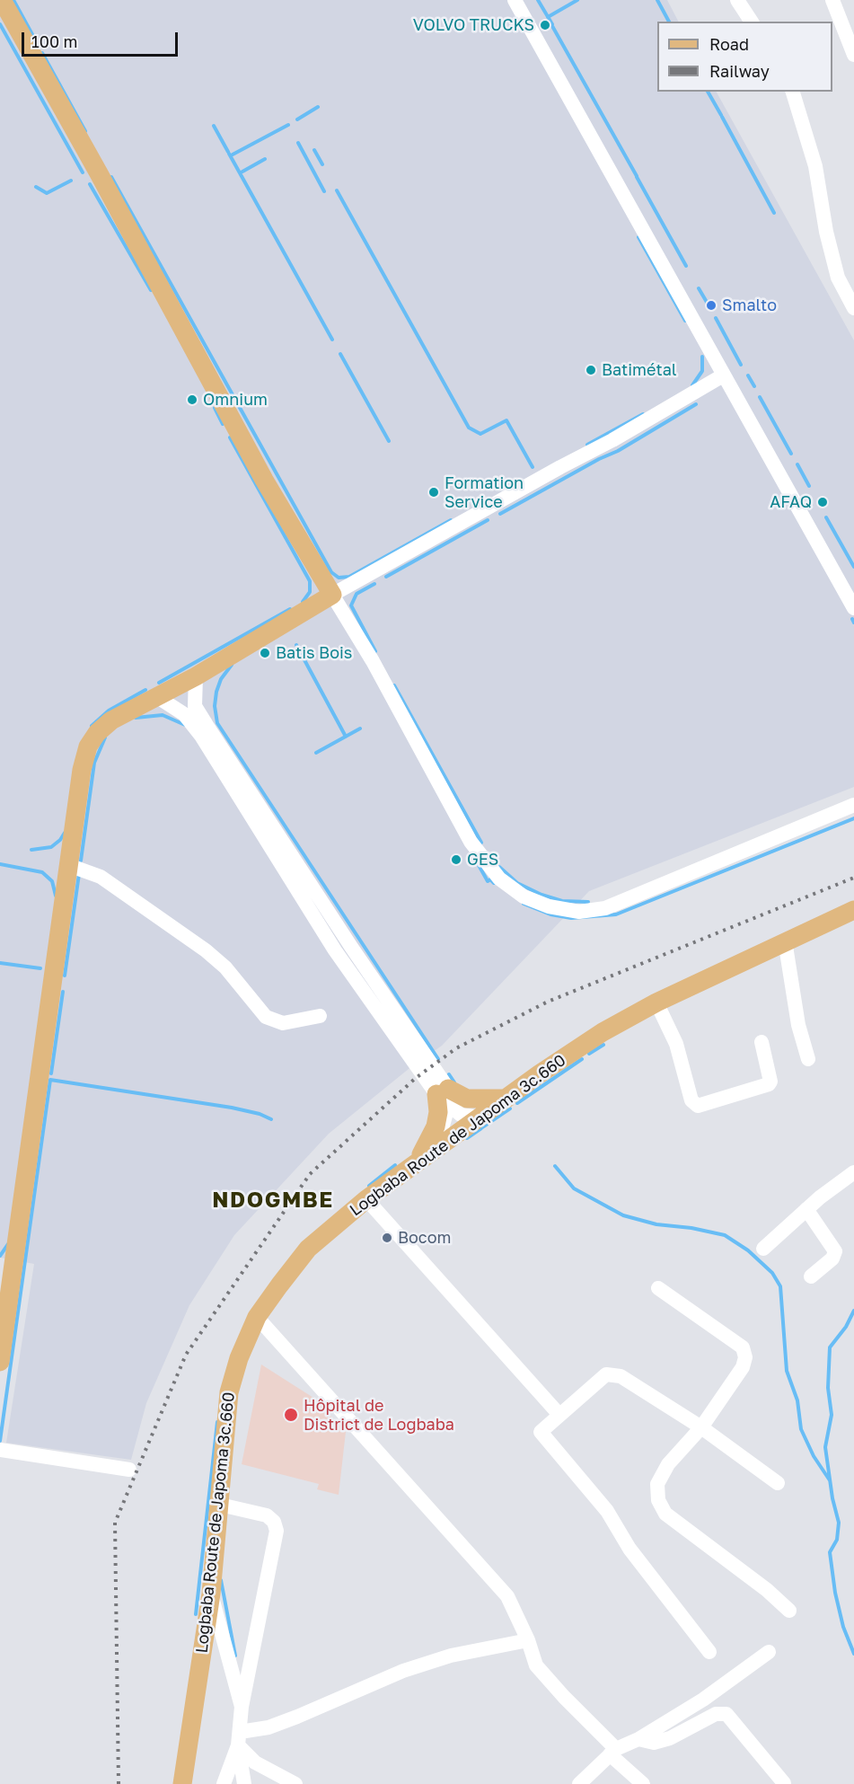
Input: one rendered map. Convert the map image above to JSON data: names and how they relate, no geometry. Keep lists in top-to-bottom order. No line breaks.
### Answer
{"streets":{"main road":["Logbaba Route de Japoma 3c.660"]},"districts":["NDOGMBE"],"places":["VOLVO TRUCKS","Smalto","Batimétal","Omnium","Formation Service","AFAQ","Batis Bois","GES","Bocom","Hôpital de District de Logbaba"],"legend":["Road","Railway"],"scale_bar":"100 m"}
